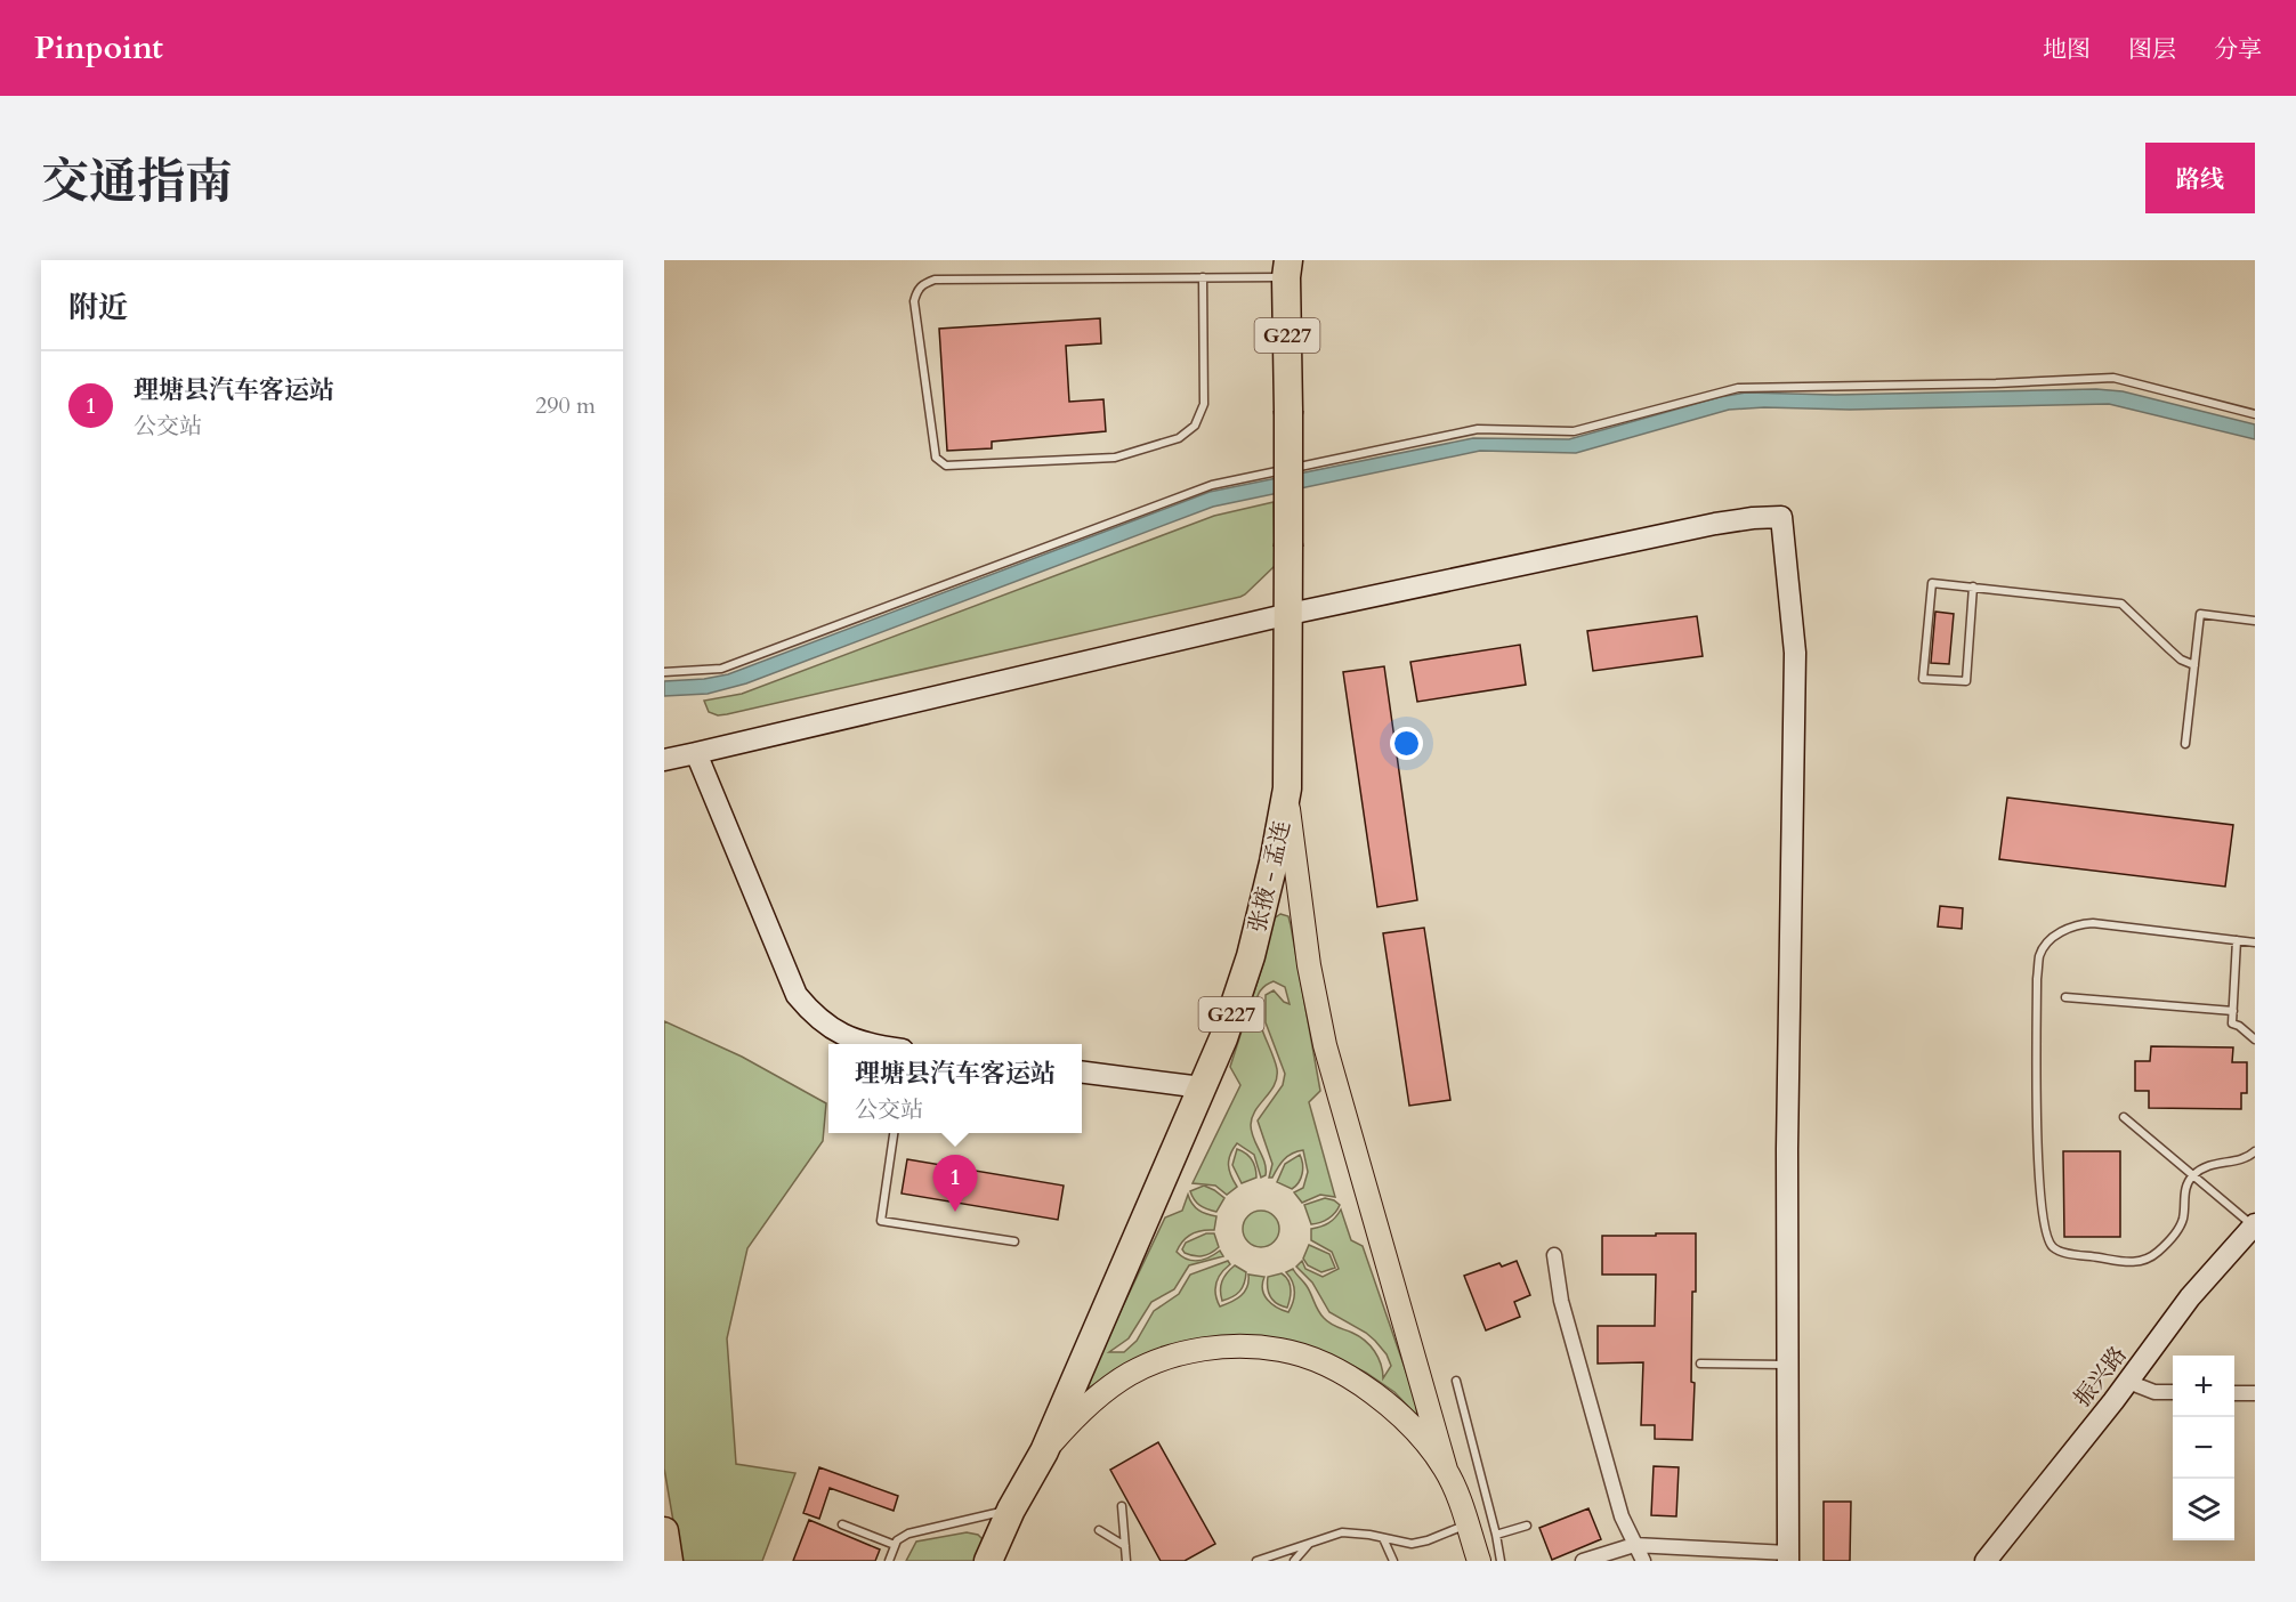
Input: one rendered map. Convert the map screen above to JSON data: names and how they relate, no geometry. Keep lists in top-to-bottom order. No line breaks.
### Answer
{"streets":{"highway":["G227","张掖 - 孟连"],"street":["振兴路"]},"crossings":[["G227","张掖 - 孟连"]],"page":{"header":"Pinpoint","nav":["地图","图层","分享"],"title":"交通指南","buttons":"路线","heading":"附近","list":[{"mark":"1","name":"理塘县汽车客运站","note":"公交站","value":"290 m"}],"popup":["理塘县汽车客运站","公交站"],"pins":"1","map_buttons":["+","−"]}}
